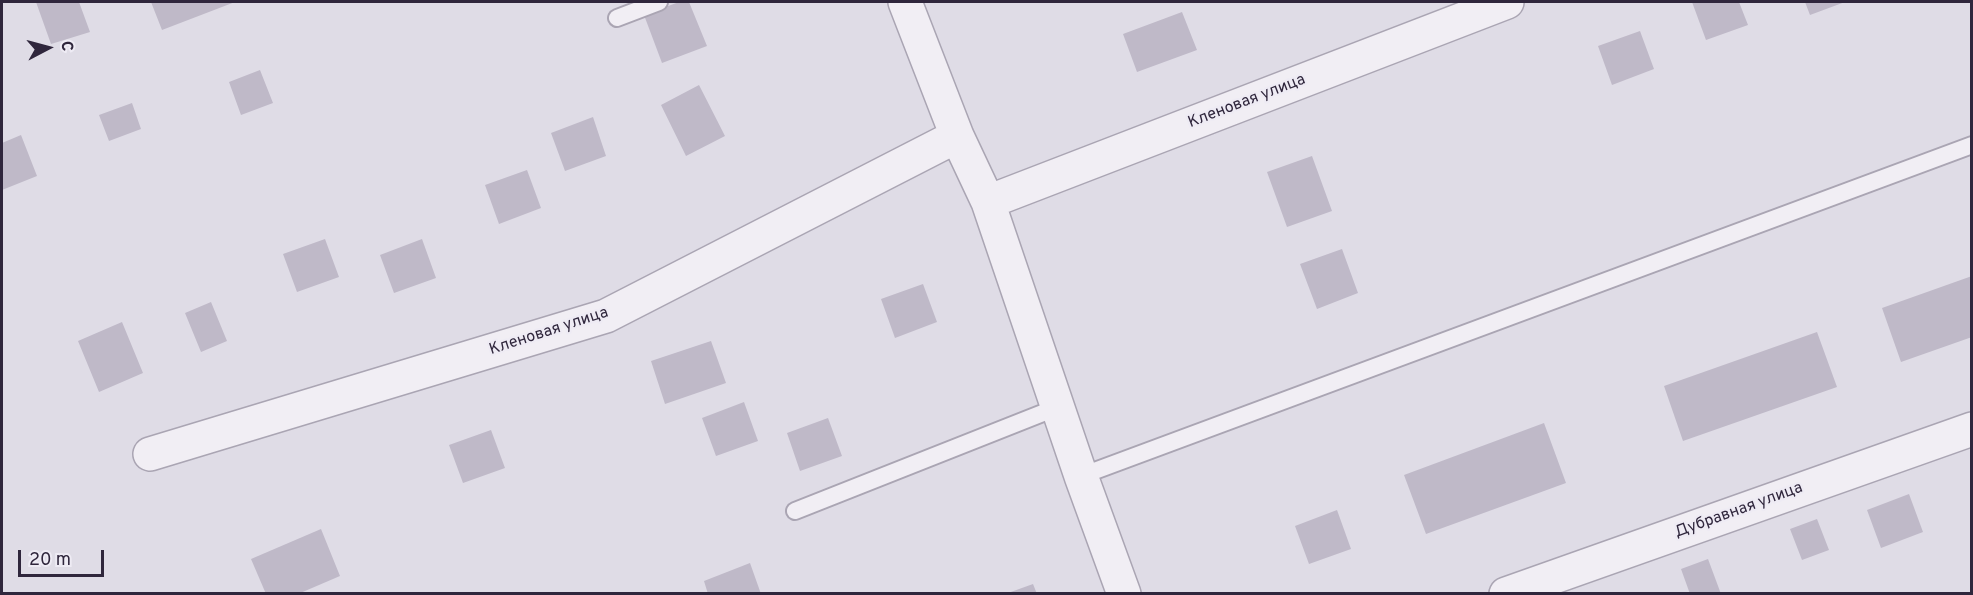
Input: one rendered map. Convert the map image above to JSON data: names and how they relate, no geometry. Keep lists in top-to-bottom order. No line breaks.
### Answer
{"streets":{"street":["Кленовая улица","Дубравная улица"]},"scale_bar":"20 m","north":"right"}
